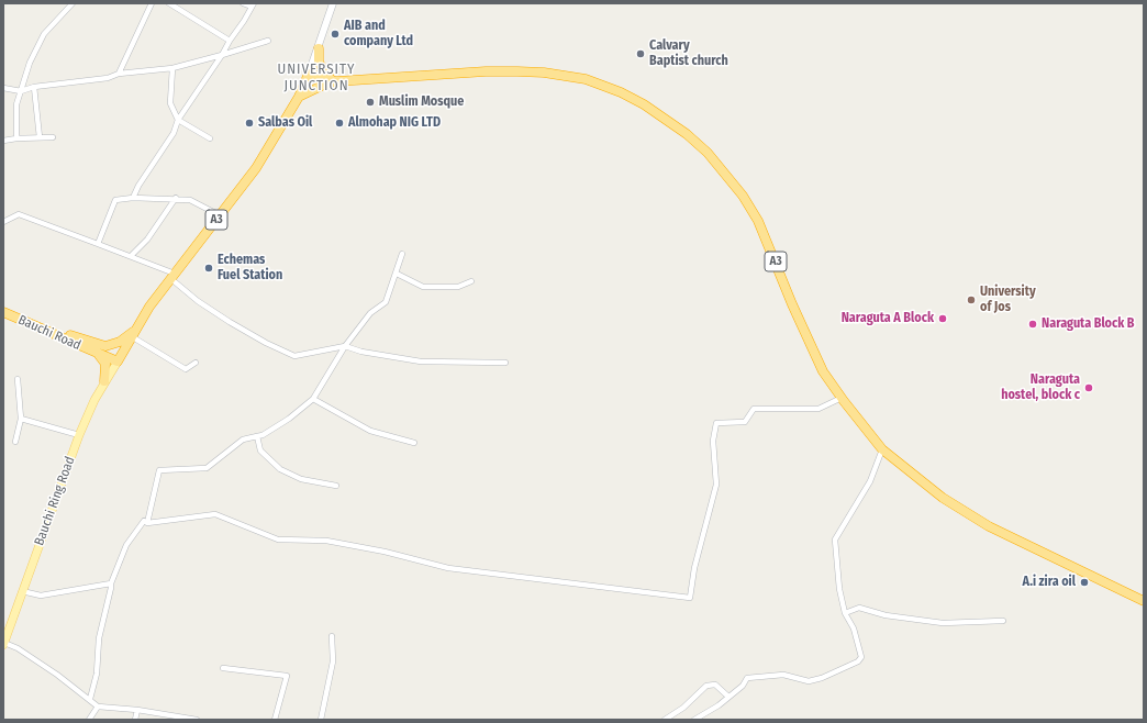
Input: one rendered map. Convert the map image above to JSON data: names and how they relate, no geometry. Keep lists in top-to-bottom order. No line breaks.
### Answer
{"streets":{"highway":["A3","Bauchi Road"],"main road":["Bauchi Ring Road"]},"crossings":[["A3","Bauchi Road"],["A3","Bauchi Ring Road"],["Bauchi Road","Bauchi Ring Road"]],"districts":["UNIVERSITY JUNCTION"],"places":["AIB and company Ltd","Calvary Baptist church","Muslim Mosque","Salbas Oil","Almohap NIG LTD","Echemas Fuel Station","University of Jos","Naraguta A Block","Naraguta Block B","Naraguta hostel, block c","A.i zira oil"]}
